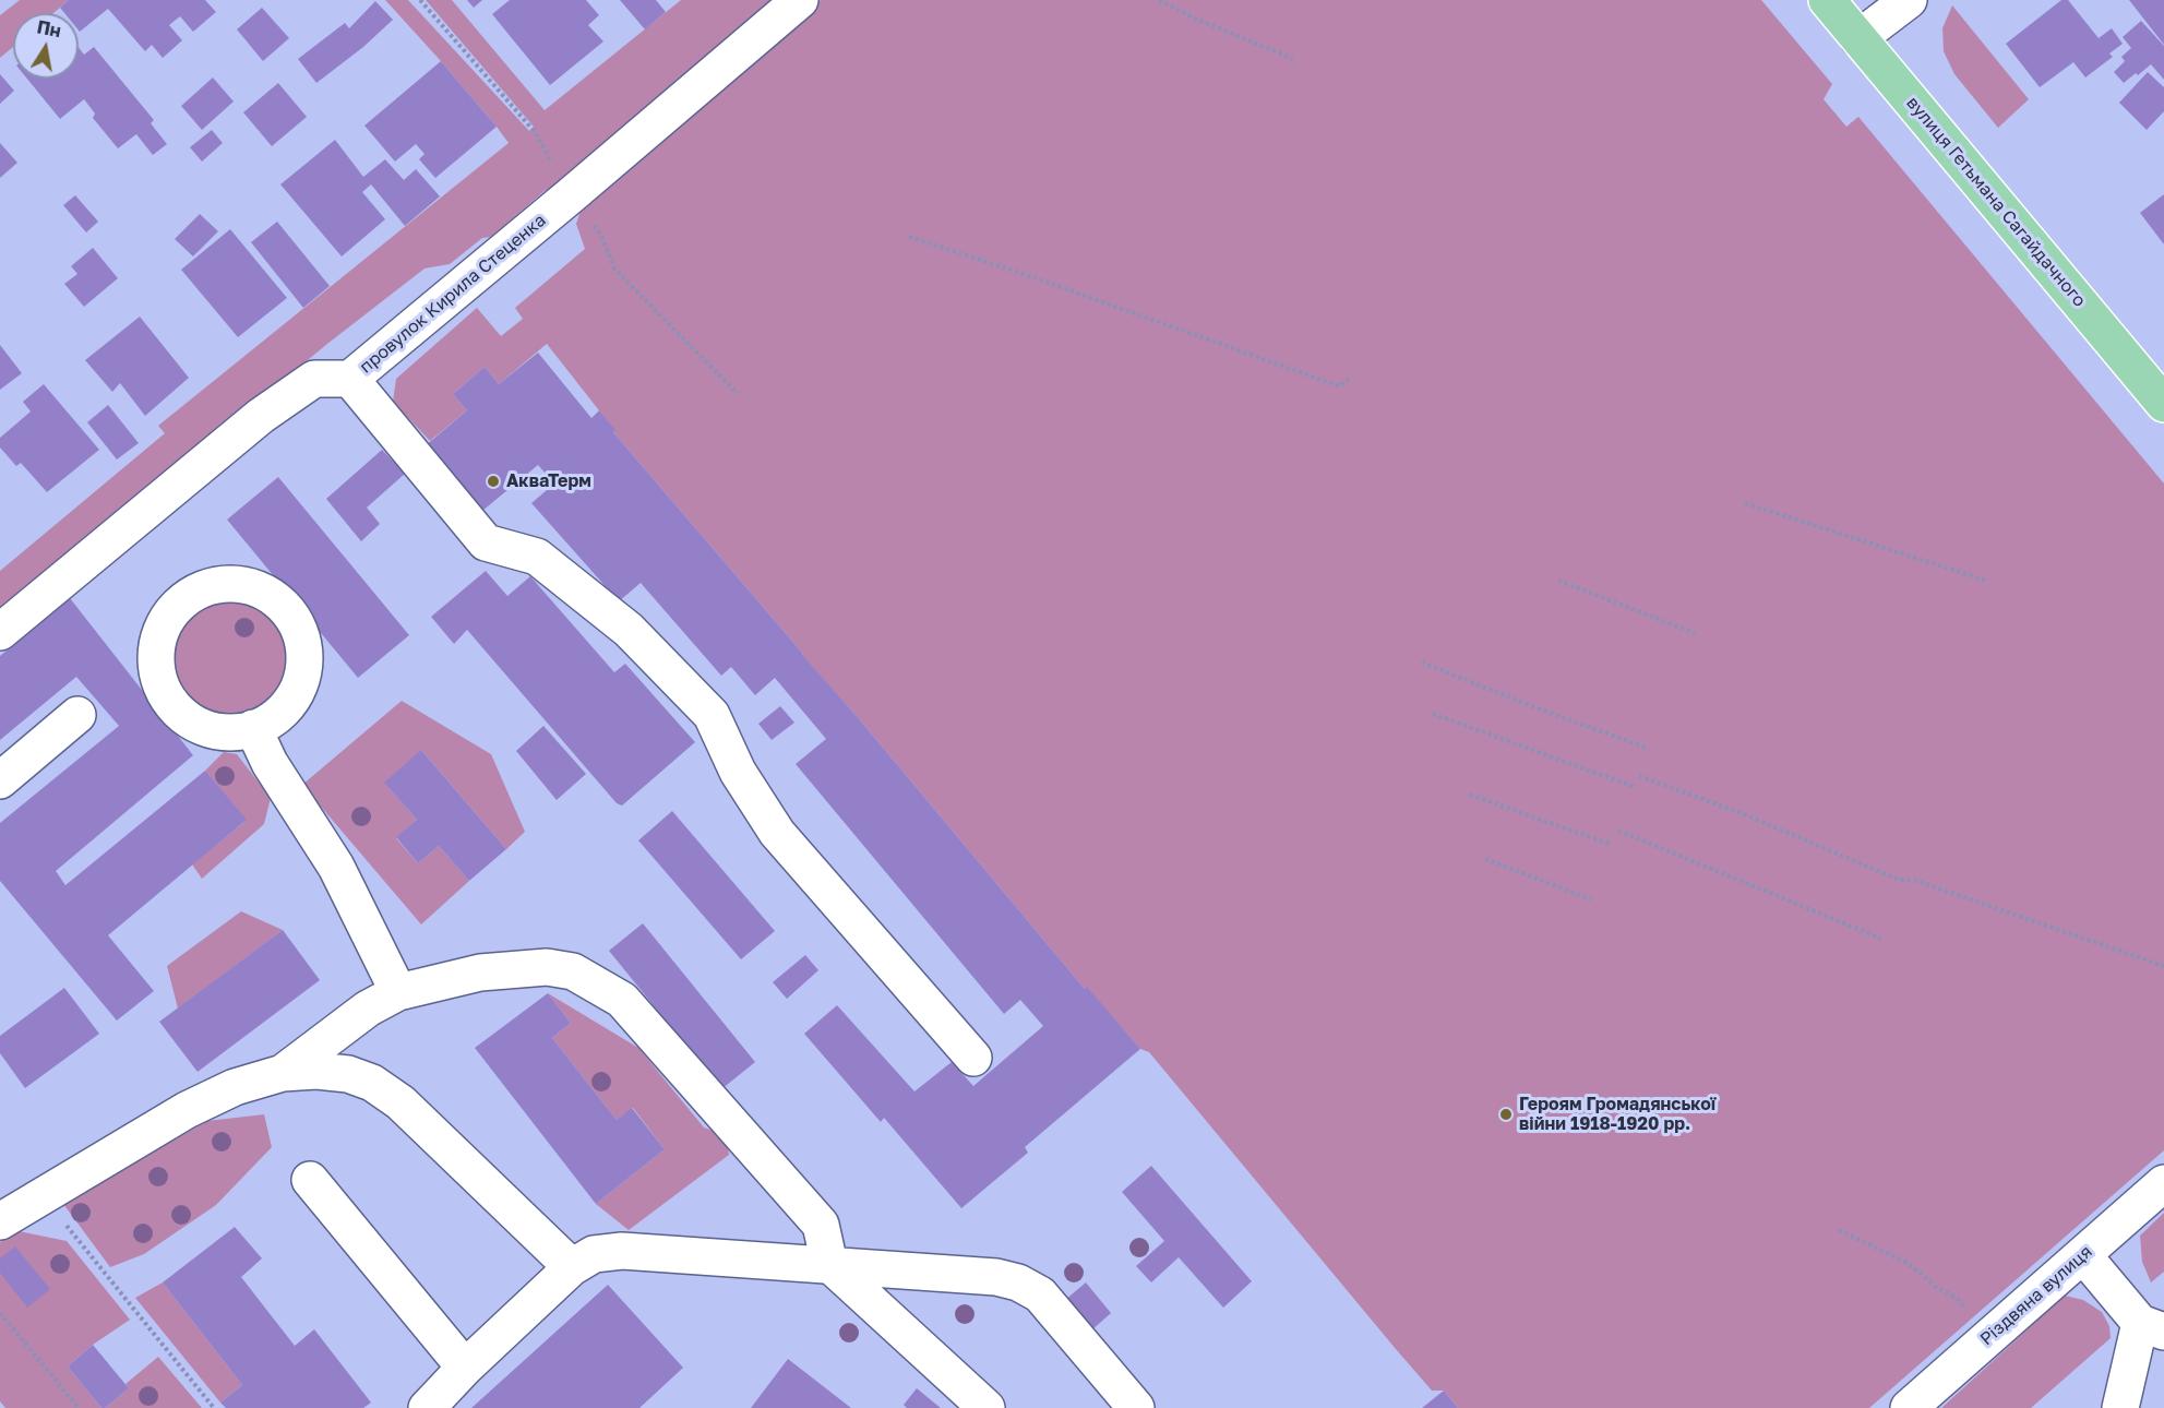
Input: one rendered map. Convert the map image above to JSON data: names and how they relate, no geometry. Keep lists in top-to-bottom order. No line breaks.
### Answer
{"streets":{"main road":["вулиця Гетьмана Сагайдачного"],"street":["провулок Кирила Стеценка","Різдвяна вулиця"]},"places":["АкваТерм","Героям Громадянської війни 1918-1920 рр."],"north":"top"}
